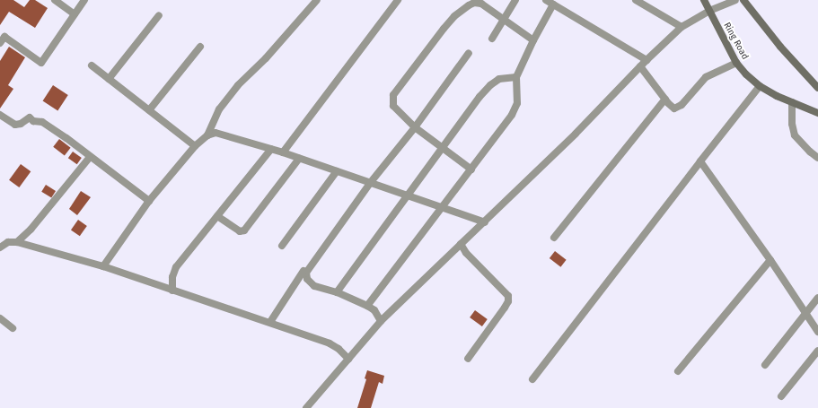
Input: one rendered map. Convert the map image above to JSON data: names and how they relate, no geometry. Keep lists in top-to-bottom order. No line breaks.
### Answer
{"streets":{"main road":["Ring Road"]}}
